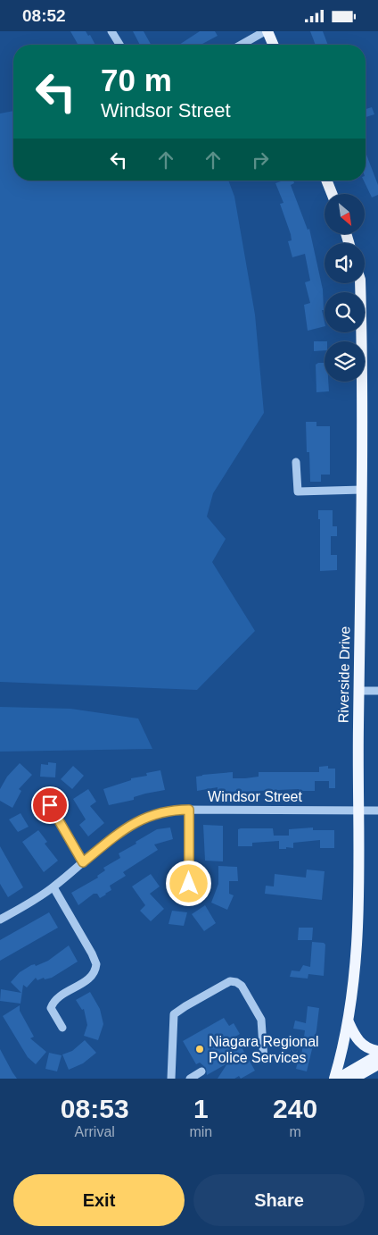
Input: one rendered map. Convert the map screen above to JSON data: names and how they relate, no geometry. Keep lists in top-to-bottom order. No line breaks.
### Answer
{"streets":{"main road":["Riverside Drive"],"street":["Windsor Street"]},"crossings":[["Riverside Drive","Windsor Street"]],"places":["Niagara Regional Police Services"],"north":"bottom right","page":{"status":"08:52","turn":["70 m","Windsor Street"],"eta":["08:53","Arrival","1","min","240","m"],"buttons":["Exit","Share"]}}
